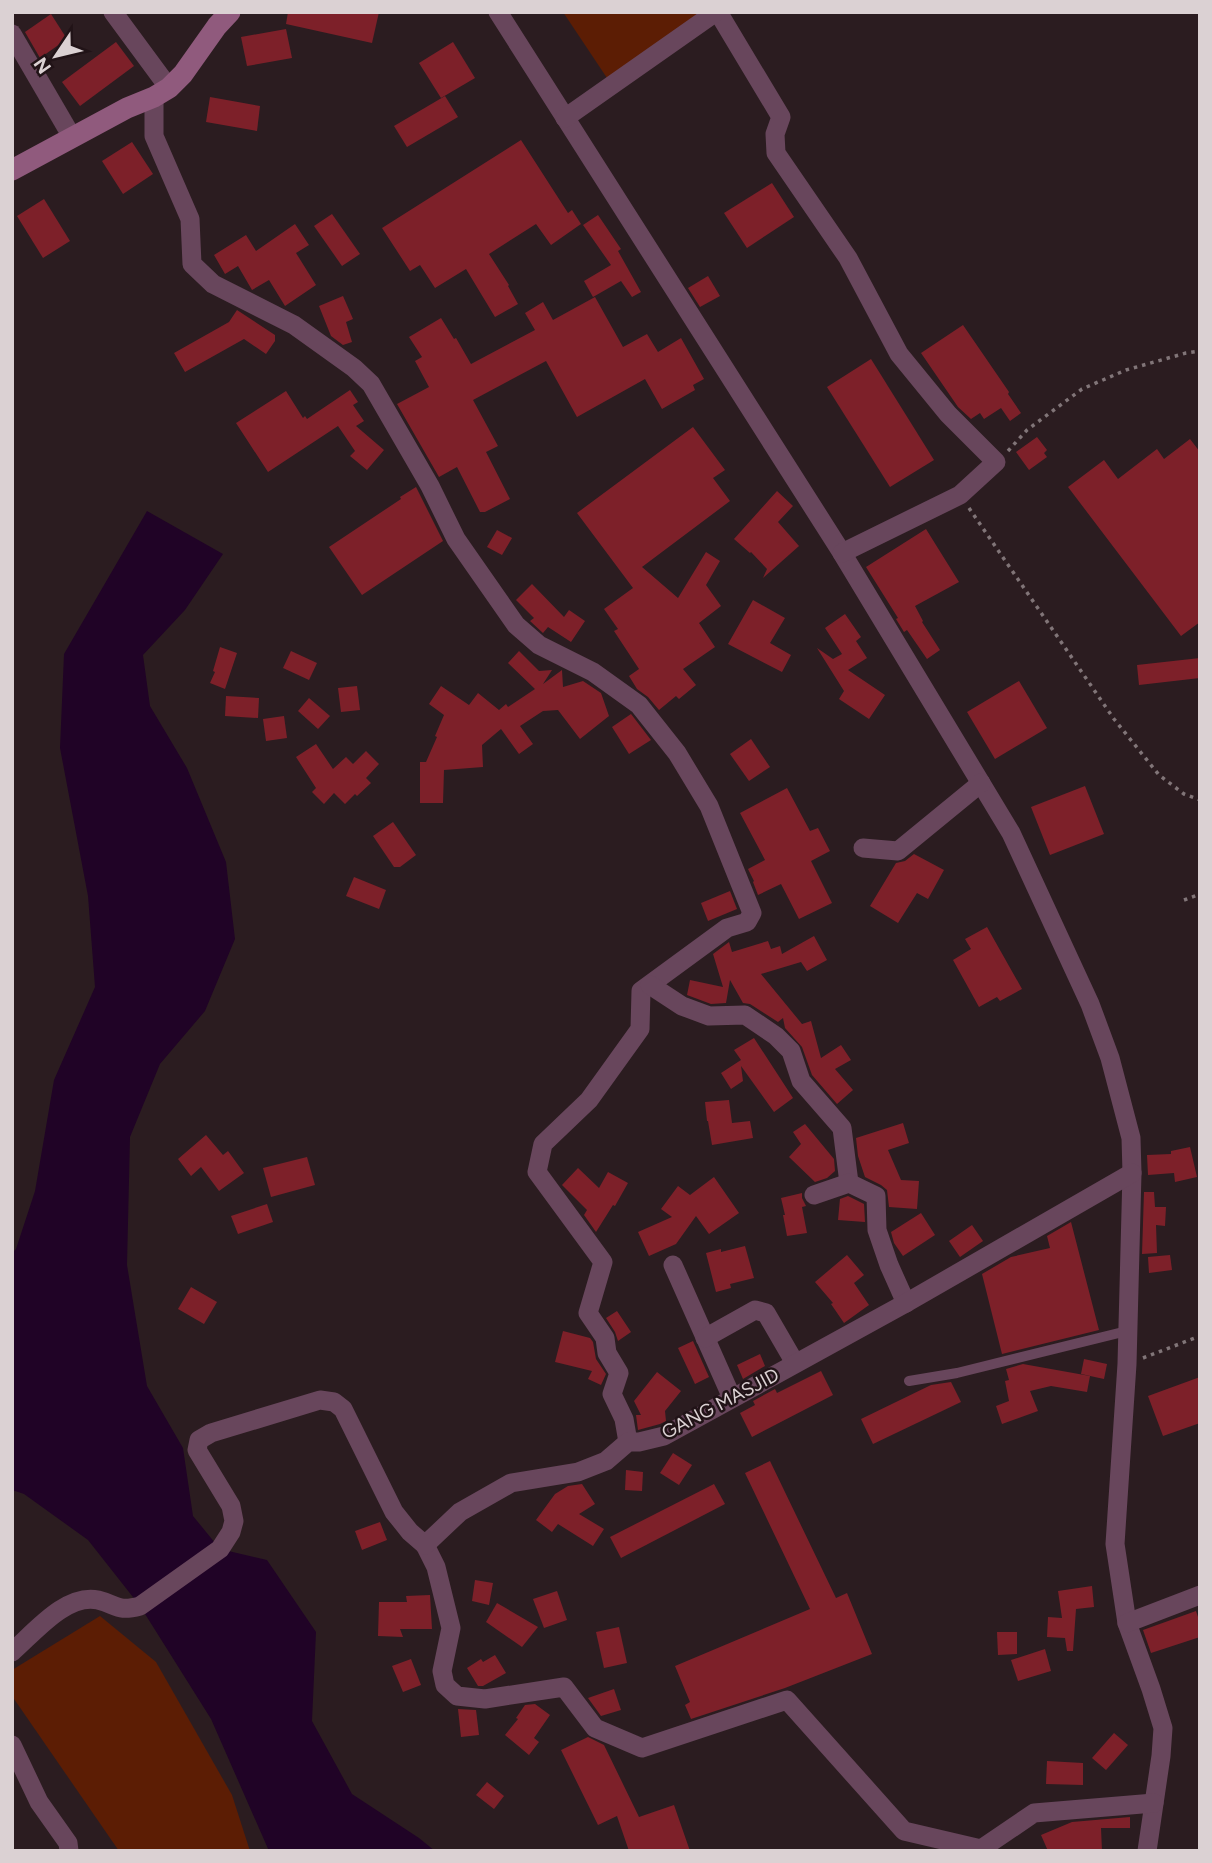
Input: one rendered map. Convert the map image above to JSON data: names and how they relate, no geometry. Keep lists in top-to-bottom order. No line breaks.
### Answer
{"streets":{"street":["GANG MASJID"]},"north":"bottom left"}
